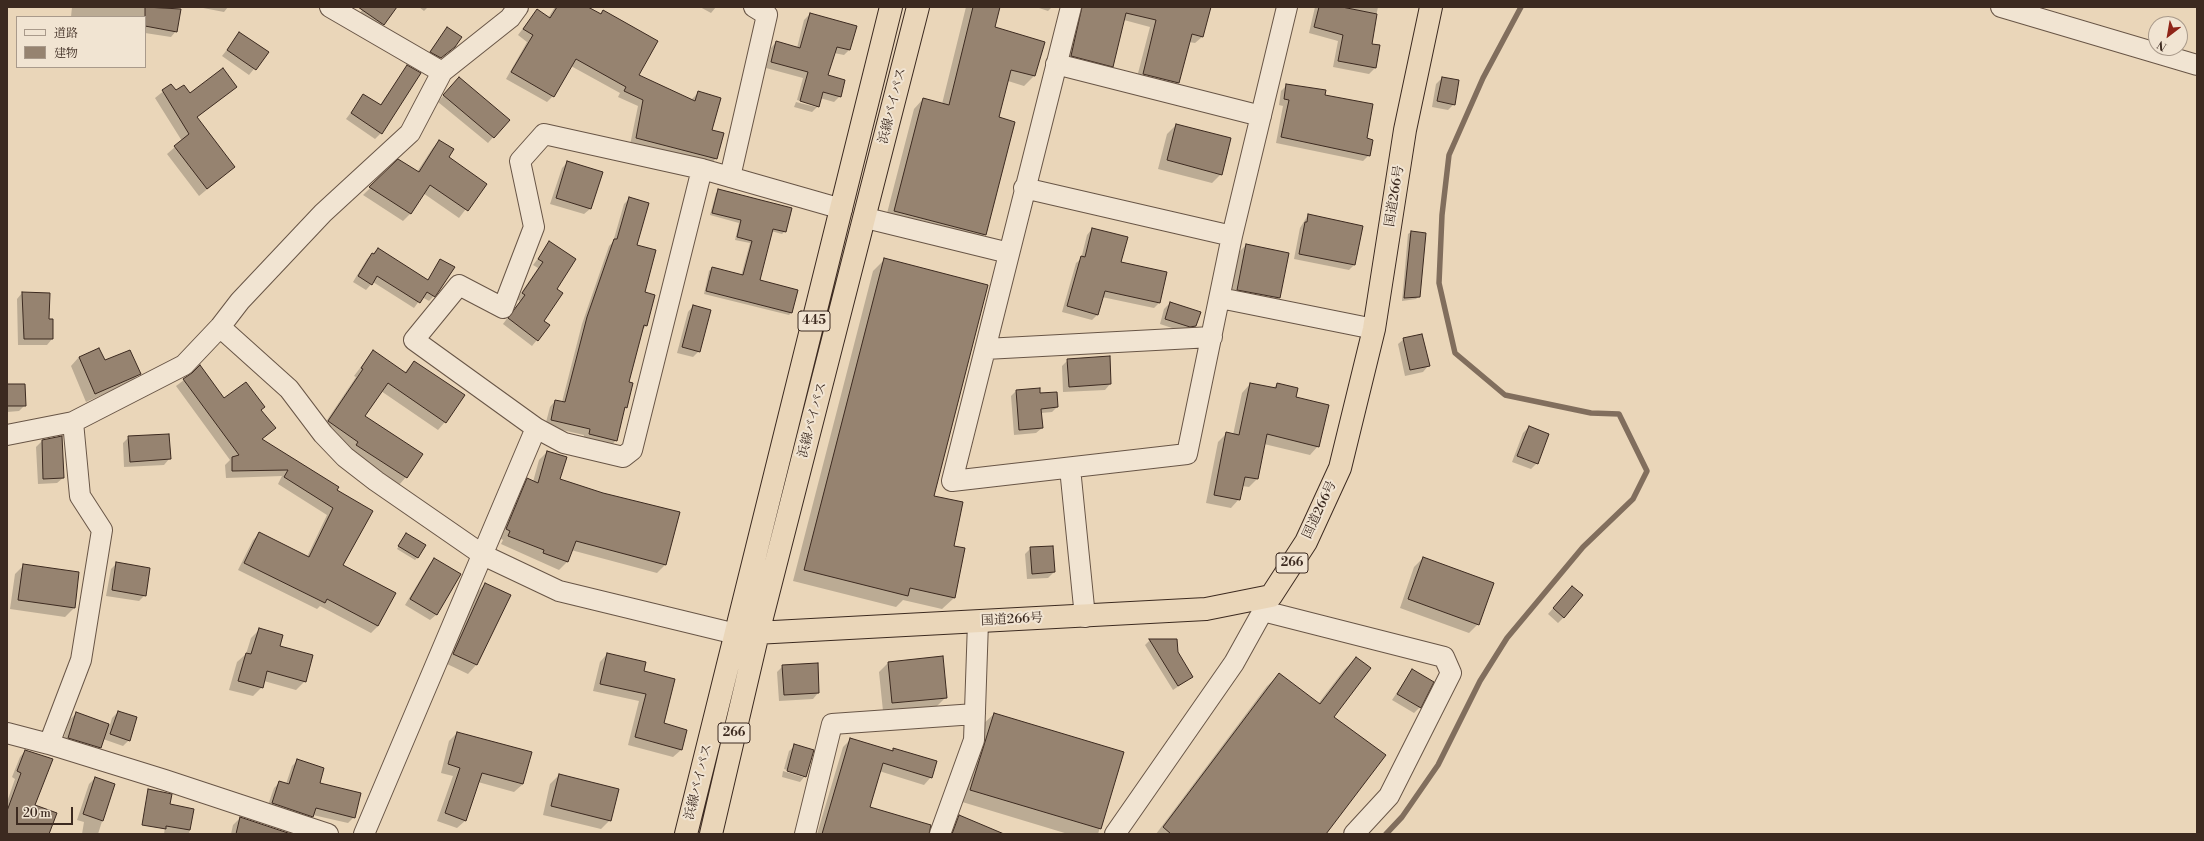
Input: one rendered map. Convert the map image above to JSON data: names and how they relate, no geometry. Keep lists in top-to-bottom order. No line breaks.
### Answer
{"streets":{"highway":["浜線バイパス","国道266号","445","266"]},"crossings":[["浜線バイパス","国道266号"]],"legend":["道路","建物"],"scale_bar":"20 m","north":"bottom left"}
